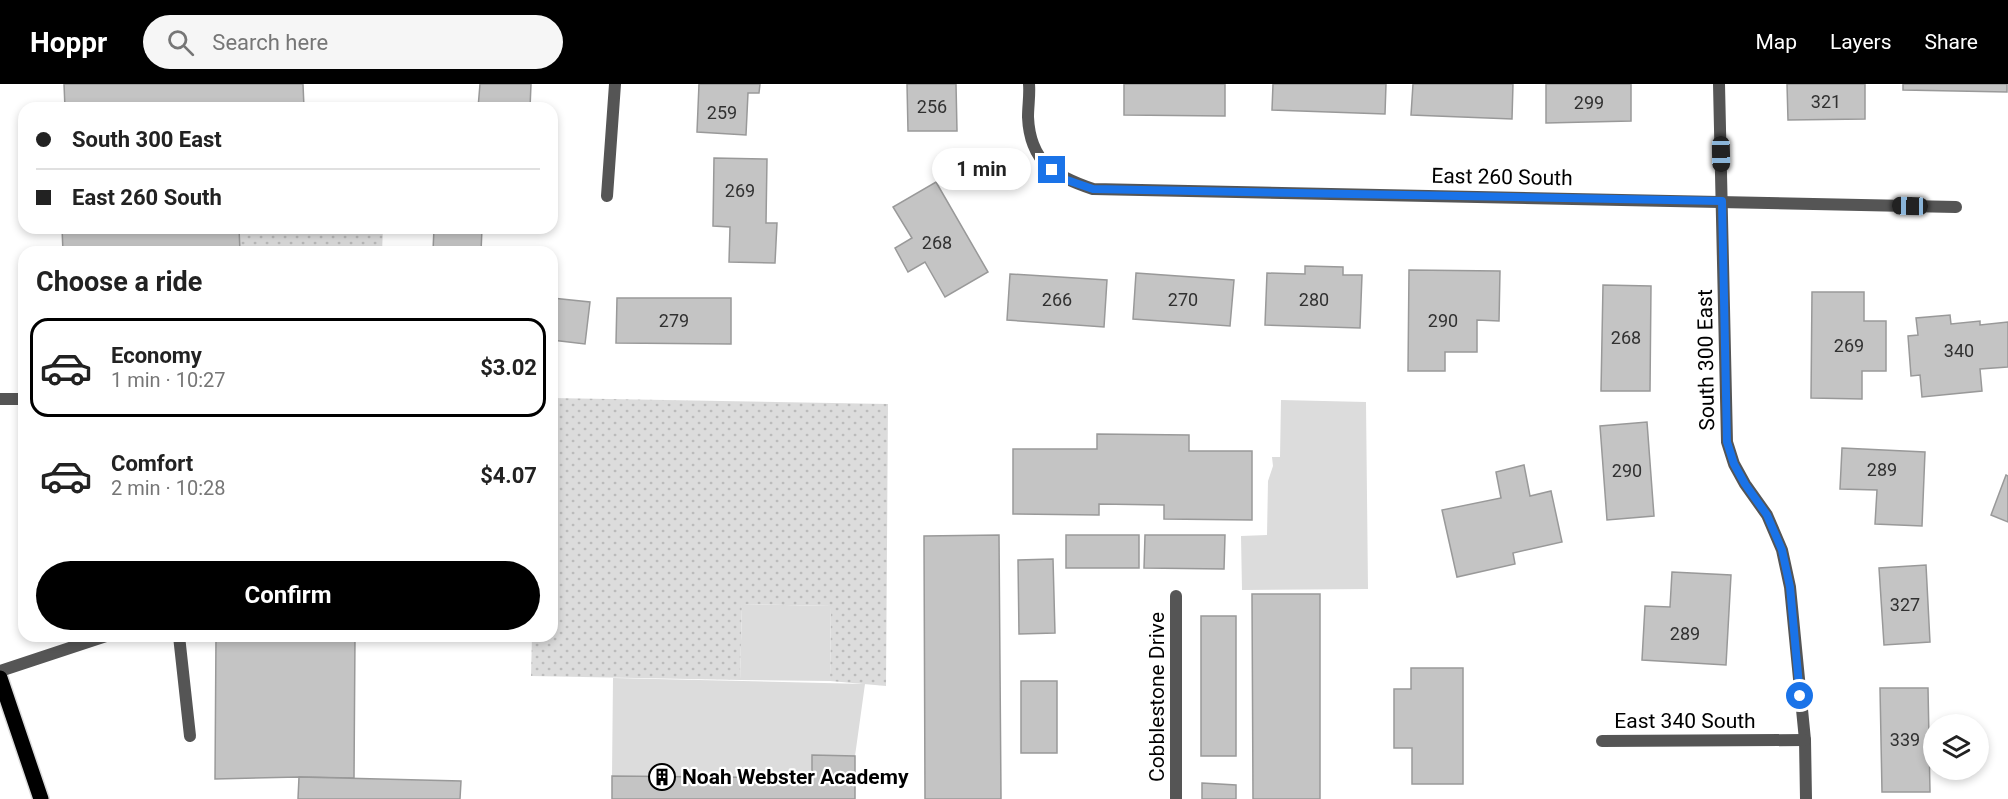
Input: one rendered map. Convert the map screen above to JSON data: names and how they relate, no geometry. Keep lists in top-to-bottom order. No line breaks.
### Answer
{"streets":{"street":["East 260 South","South 300 East","Cobblestone Drive","East 340 South"]},"crossings":[["East 260 South","South 300 East"],["South 300 East","East 340 South"]],"places":{"building":["Noah Webster Academy"]},"house_numbers":["321","299","256","259","269","268","266","270","280","279","290","268","269","340","289","290","327","289","339"],"page":{"header":"Hoppr","search":"Search here","nav":["Map","Layers","Share"],"banner":["South 300 East","East 260 South"],"bubble":"1 min","heading":"Choose a ride","list":[{"name":"Economy","note":"1 min · 10:27","value":"$3.02"},{"name":"Comfort","note":"2 min · 10:28","value":"$4.07"}],"buttons":"Confirm"}}
